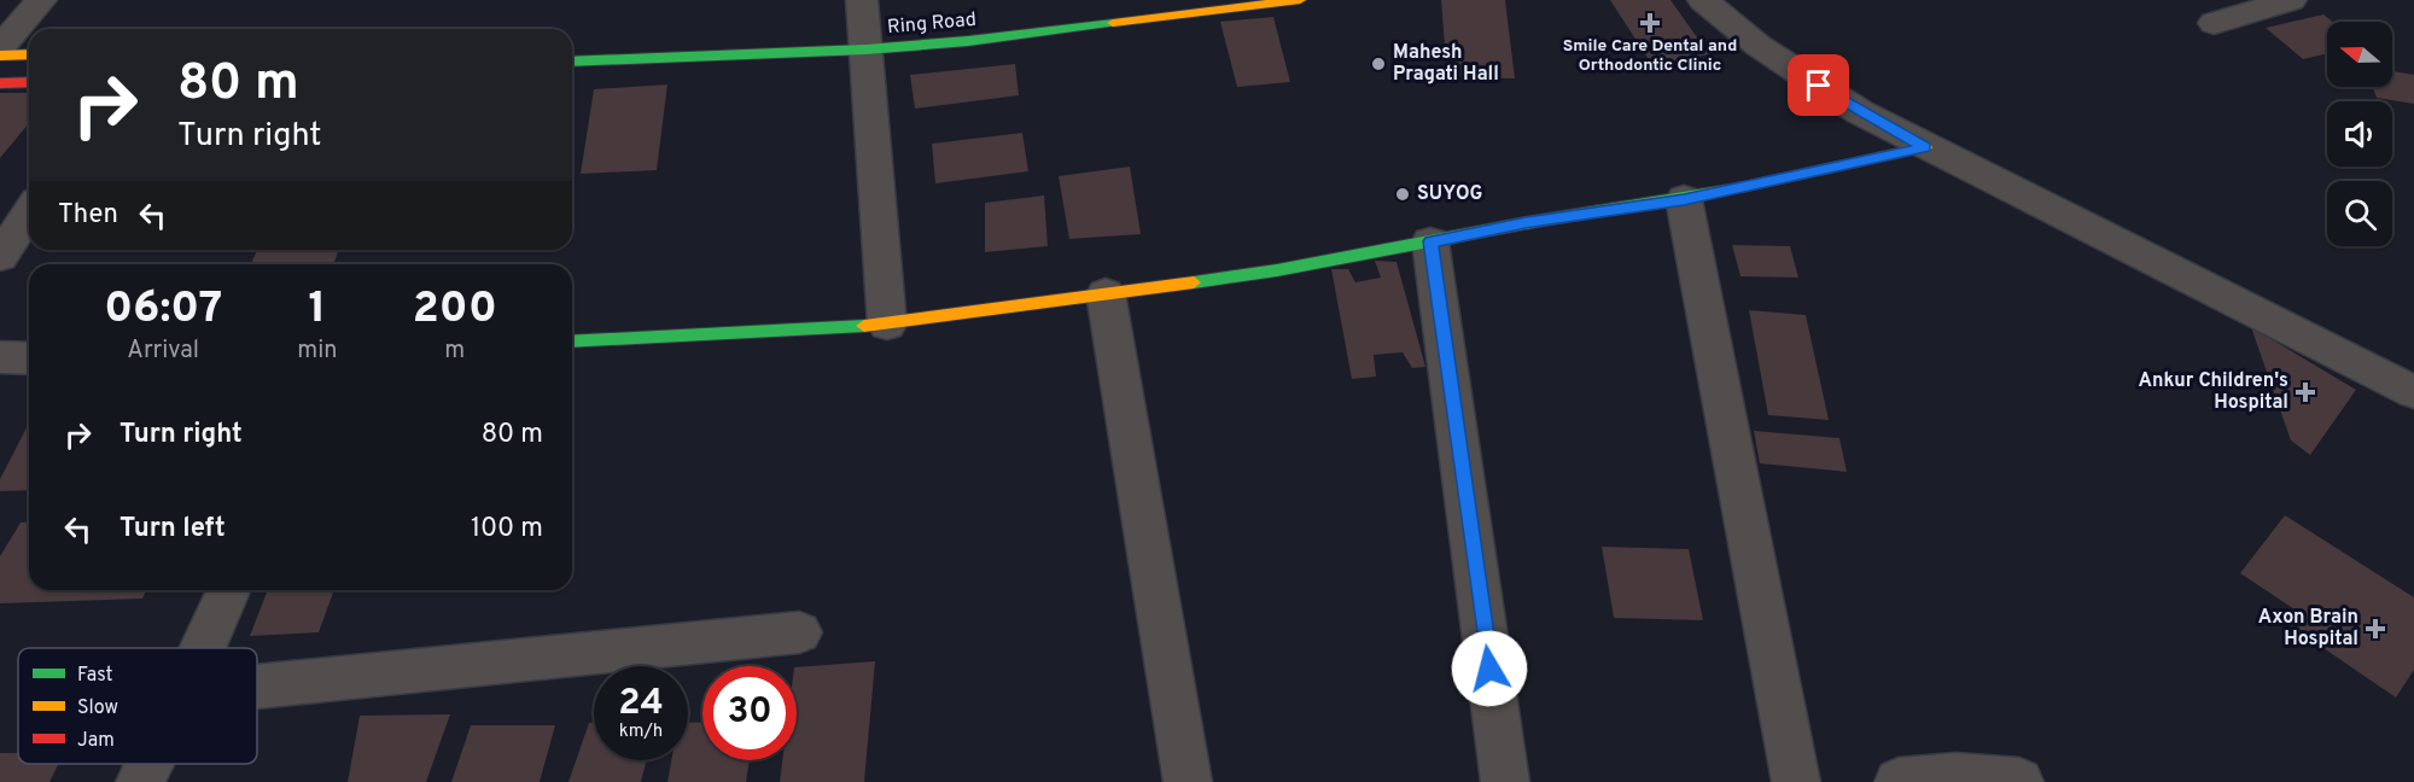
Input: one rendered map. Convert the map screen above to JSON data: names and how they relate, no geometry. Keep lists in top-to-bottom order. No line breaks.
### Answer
{"streets":{"street":["Ring Road"]},"places":{"health":["Smile Care Dental and Orthodontic Clinic","Ankur Children's Hospital","Axon Brain Hospital"],"other":["Mahesh Pragati Hall","SUYOG"]},"legend":["Fast","Slow","Jam"],"north":"left","page":{"turn":["80 m","Turn right"],"then":"Then","eta":["06:07","Arrival","1","min","200","m"],"list":[{"name":"Turn right","value":"80 m"},{"name":"Turn left","value":"100 m"}],"speed":"24 km/h","limit":"30"}}
